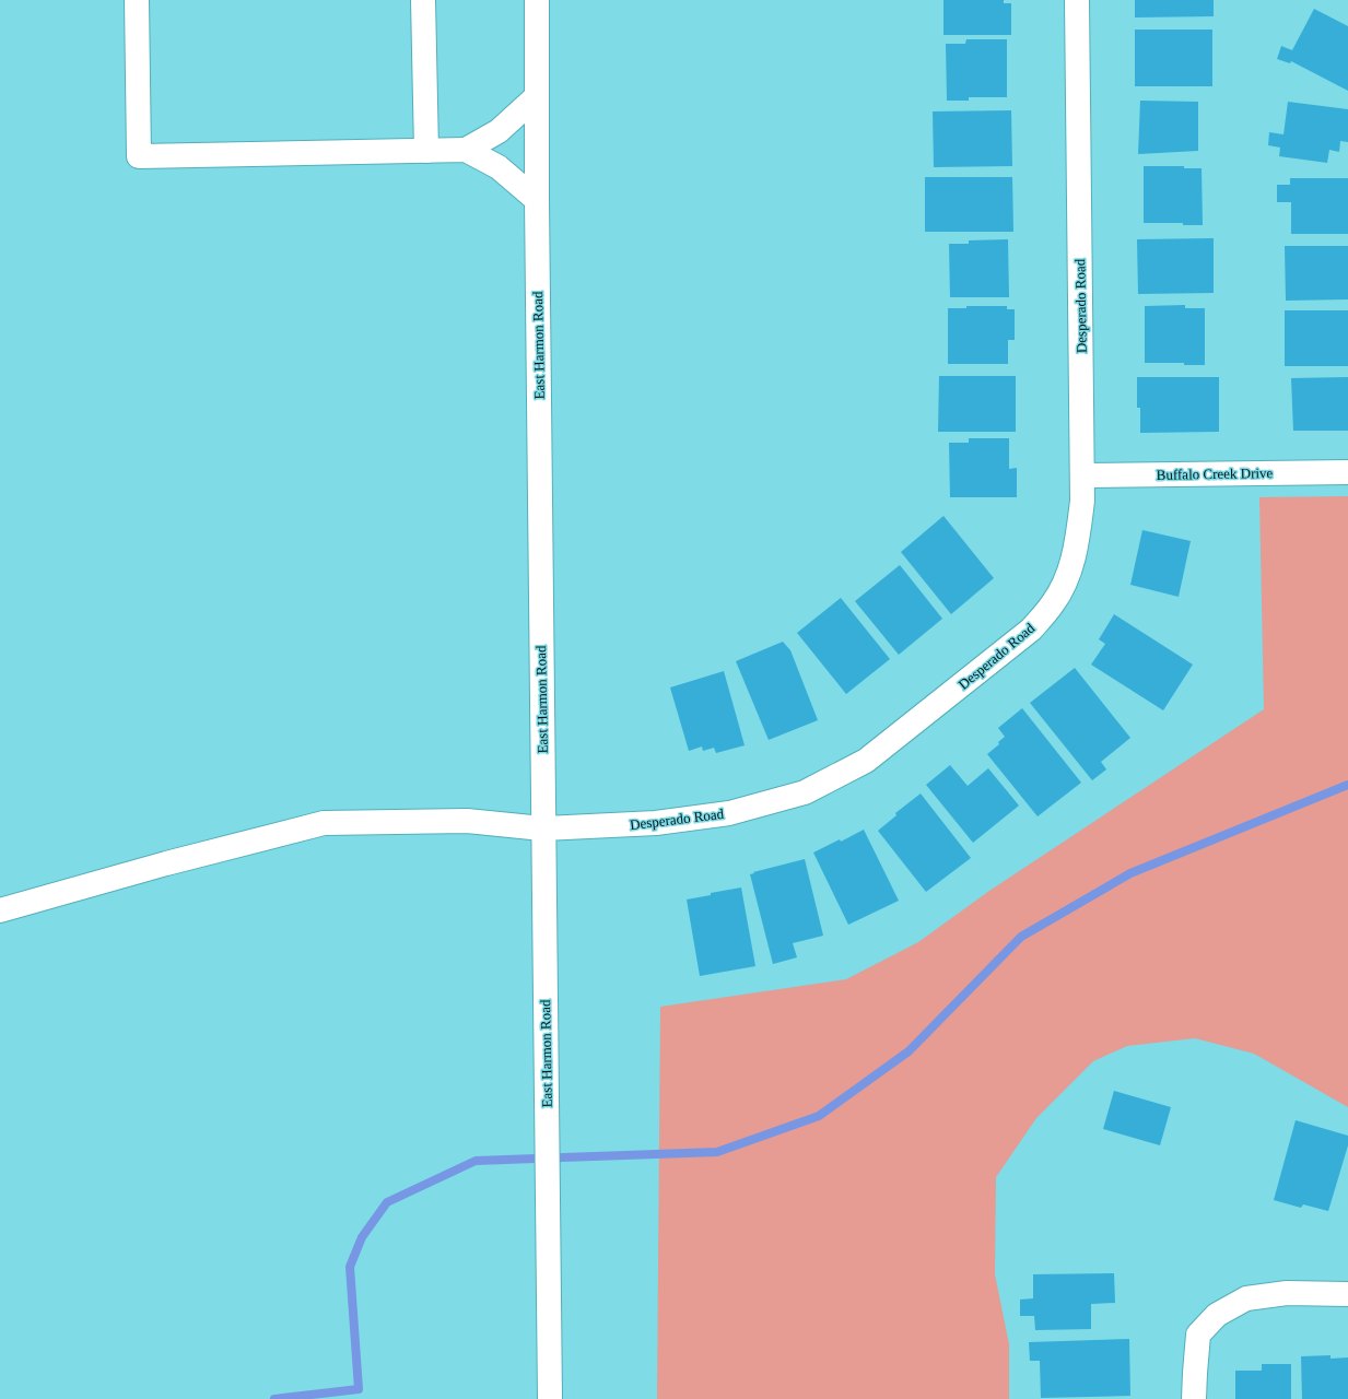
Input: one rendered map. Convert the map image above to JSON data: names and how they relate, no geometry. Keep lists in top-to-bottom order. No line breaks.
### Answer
{"streets":{"street":["Desperado Road","East Harmon Road","Buffalo Creek Drive"]},"crossings":[["Desperado Road","East Harmon Road"],["Desperado Road","Buffalo Creek Drive"]]}
